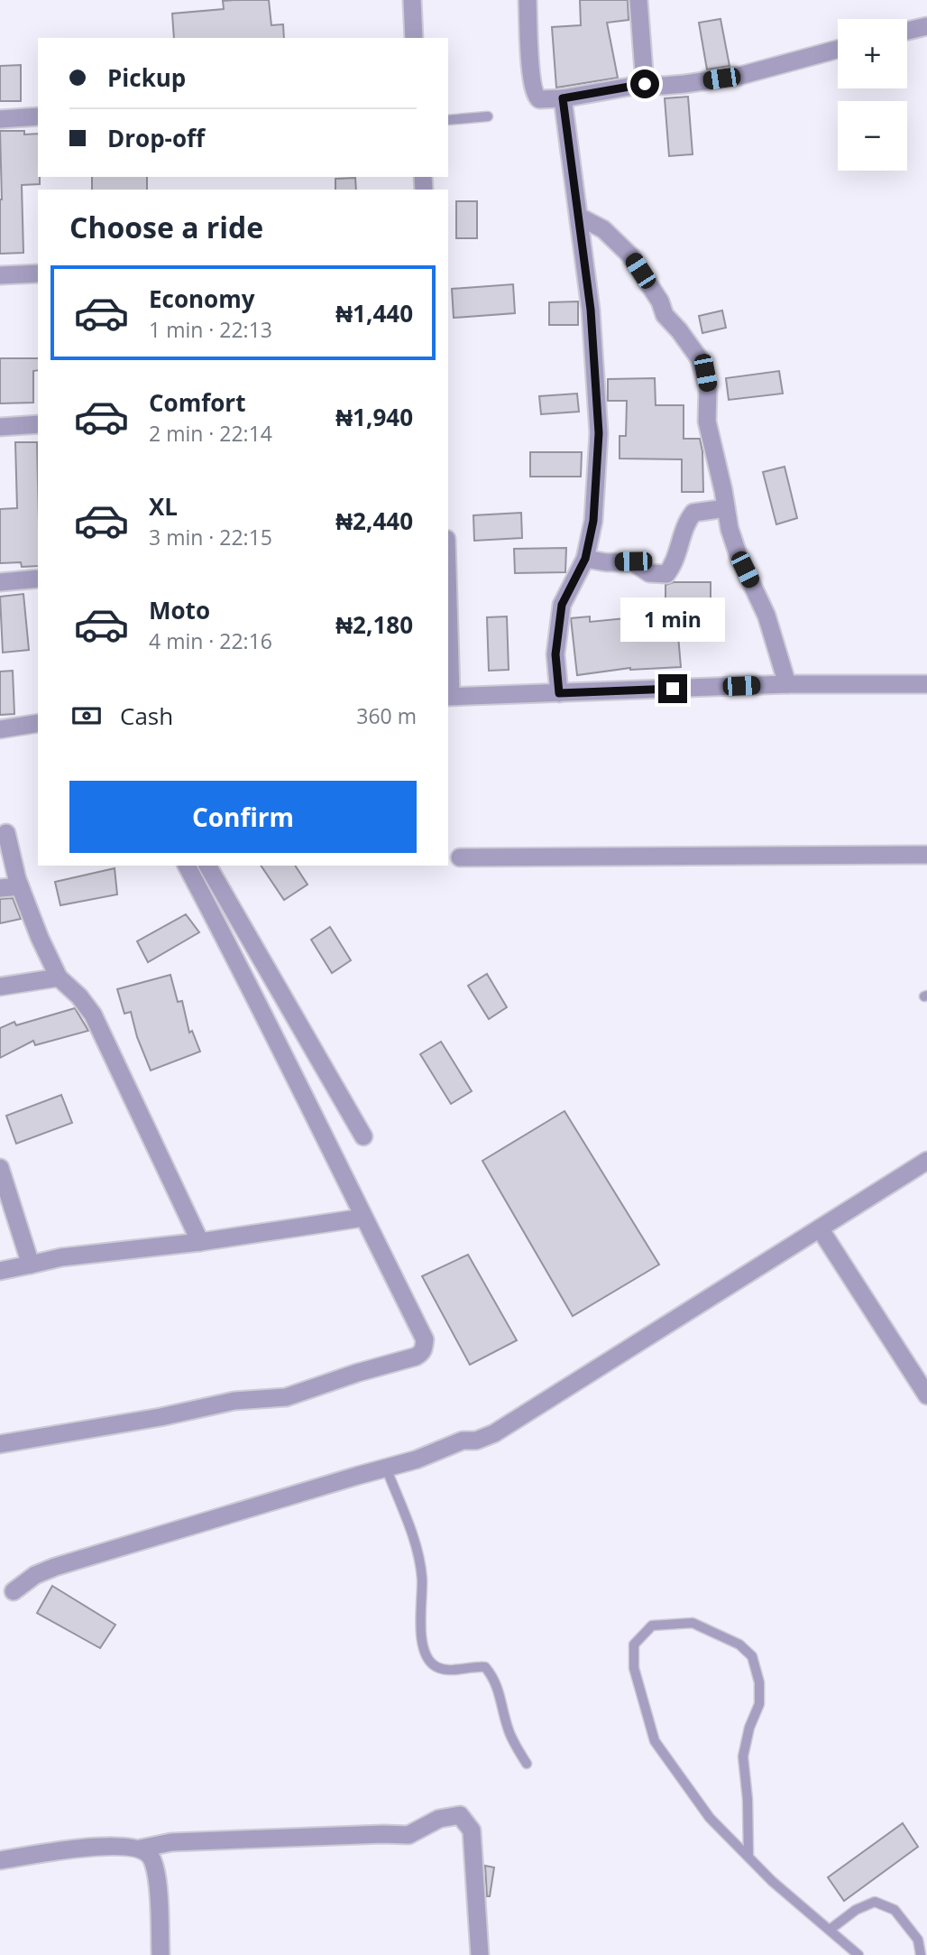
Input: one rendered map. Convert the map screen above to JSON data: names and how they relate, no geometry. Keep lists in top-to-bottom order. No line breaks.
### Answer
{"page":{"map_buttons":["+","−"],"banner":["Pickup","Drop-off"],"heading":"Choose a ride","list":[{"name":"Economy","note":"1 min · 22:13","value":"₦1,440"},{"name":"Comfort","note":"2 min · 22:14","value":"₦1,940"},{"name":"XL","note":"3 min · 22:15","value":"₦2,440"},{"name":"Moto","note":"4 min · 22:16","value":"₦2,180"}],"bubble":"1 min","pay":["Cash","360 m"],"buttons":"Confirm"}}
